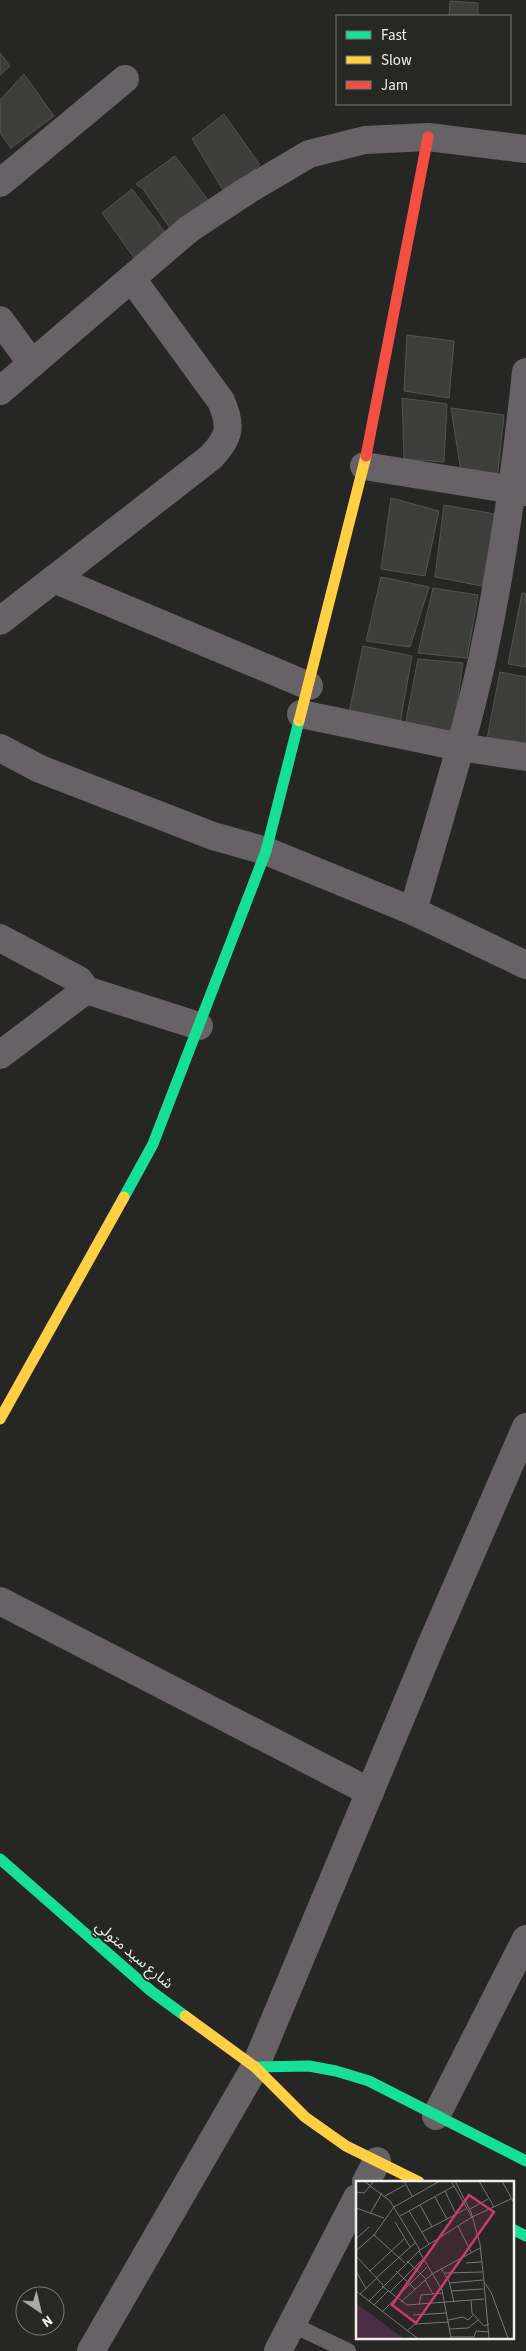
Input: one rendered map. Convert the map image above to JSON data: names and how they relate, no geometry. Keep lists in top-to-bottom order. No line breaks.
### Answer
{"streets":{"street":["شارع سيد متولي"]},"legend":["Fast","Slow","Jam"],"north":"bottom right"}
